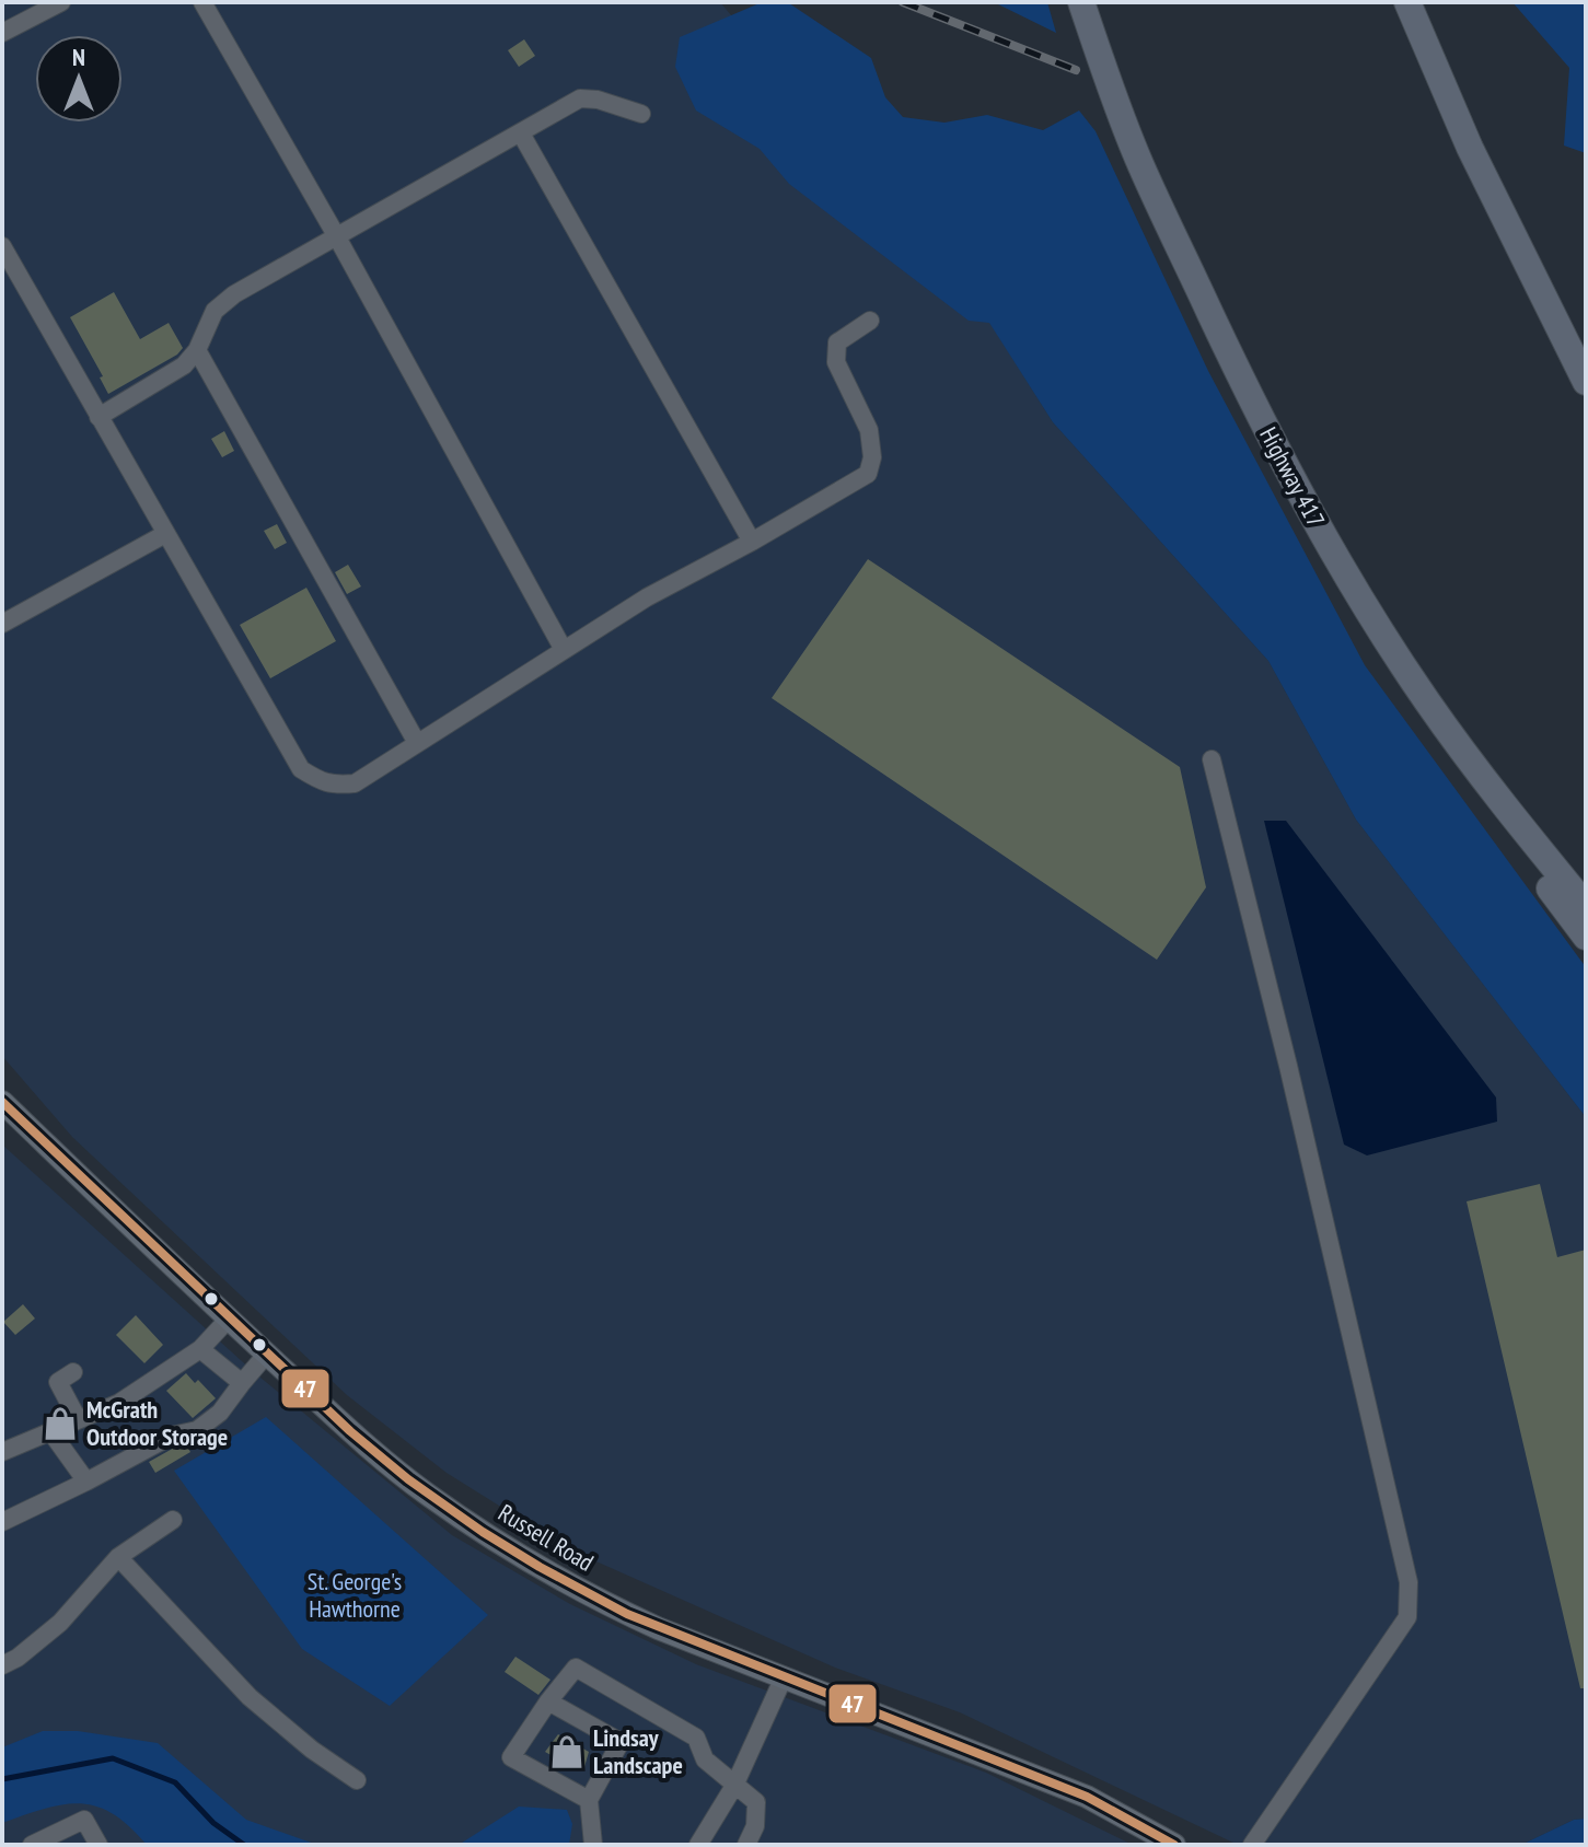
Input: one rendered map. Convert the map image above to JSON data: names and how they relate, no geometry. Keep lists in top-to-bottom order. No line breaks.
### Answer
{"streets":{"highway":["Highway 417"],"main road":["Russell Road"]},"parks":["St. George's Hawthorne"],"places":{"shop":["McGrath Outdoor Storage","Lindsay Landscape"]},"lines":["transit line 47"],"north":"top"}
